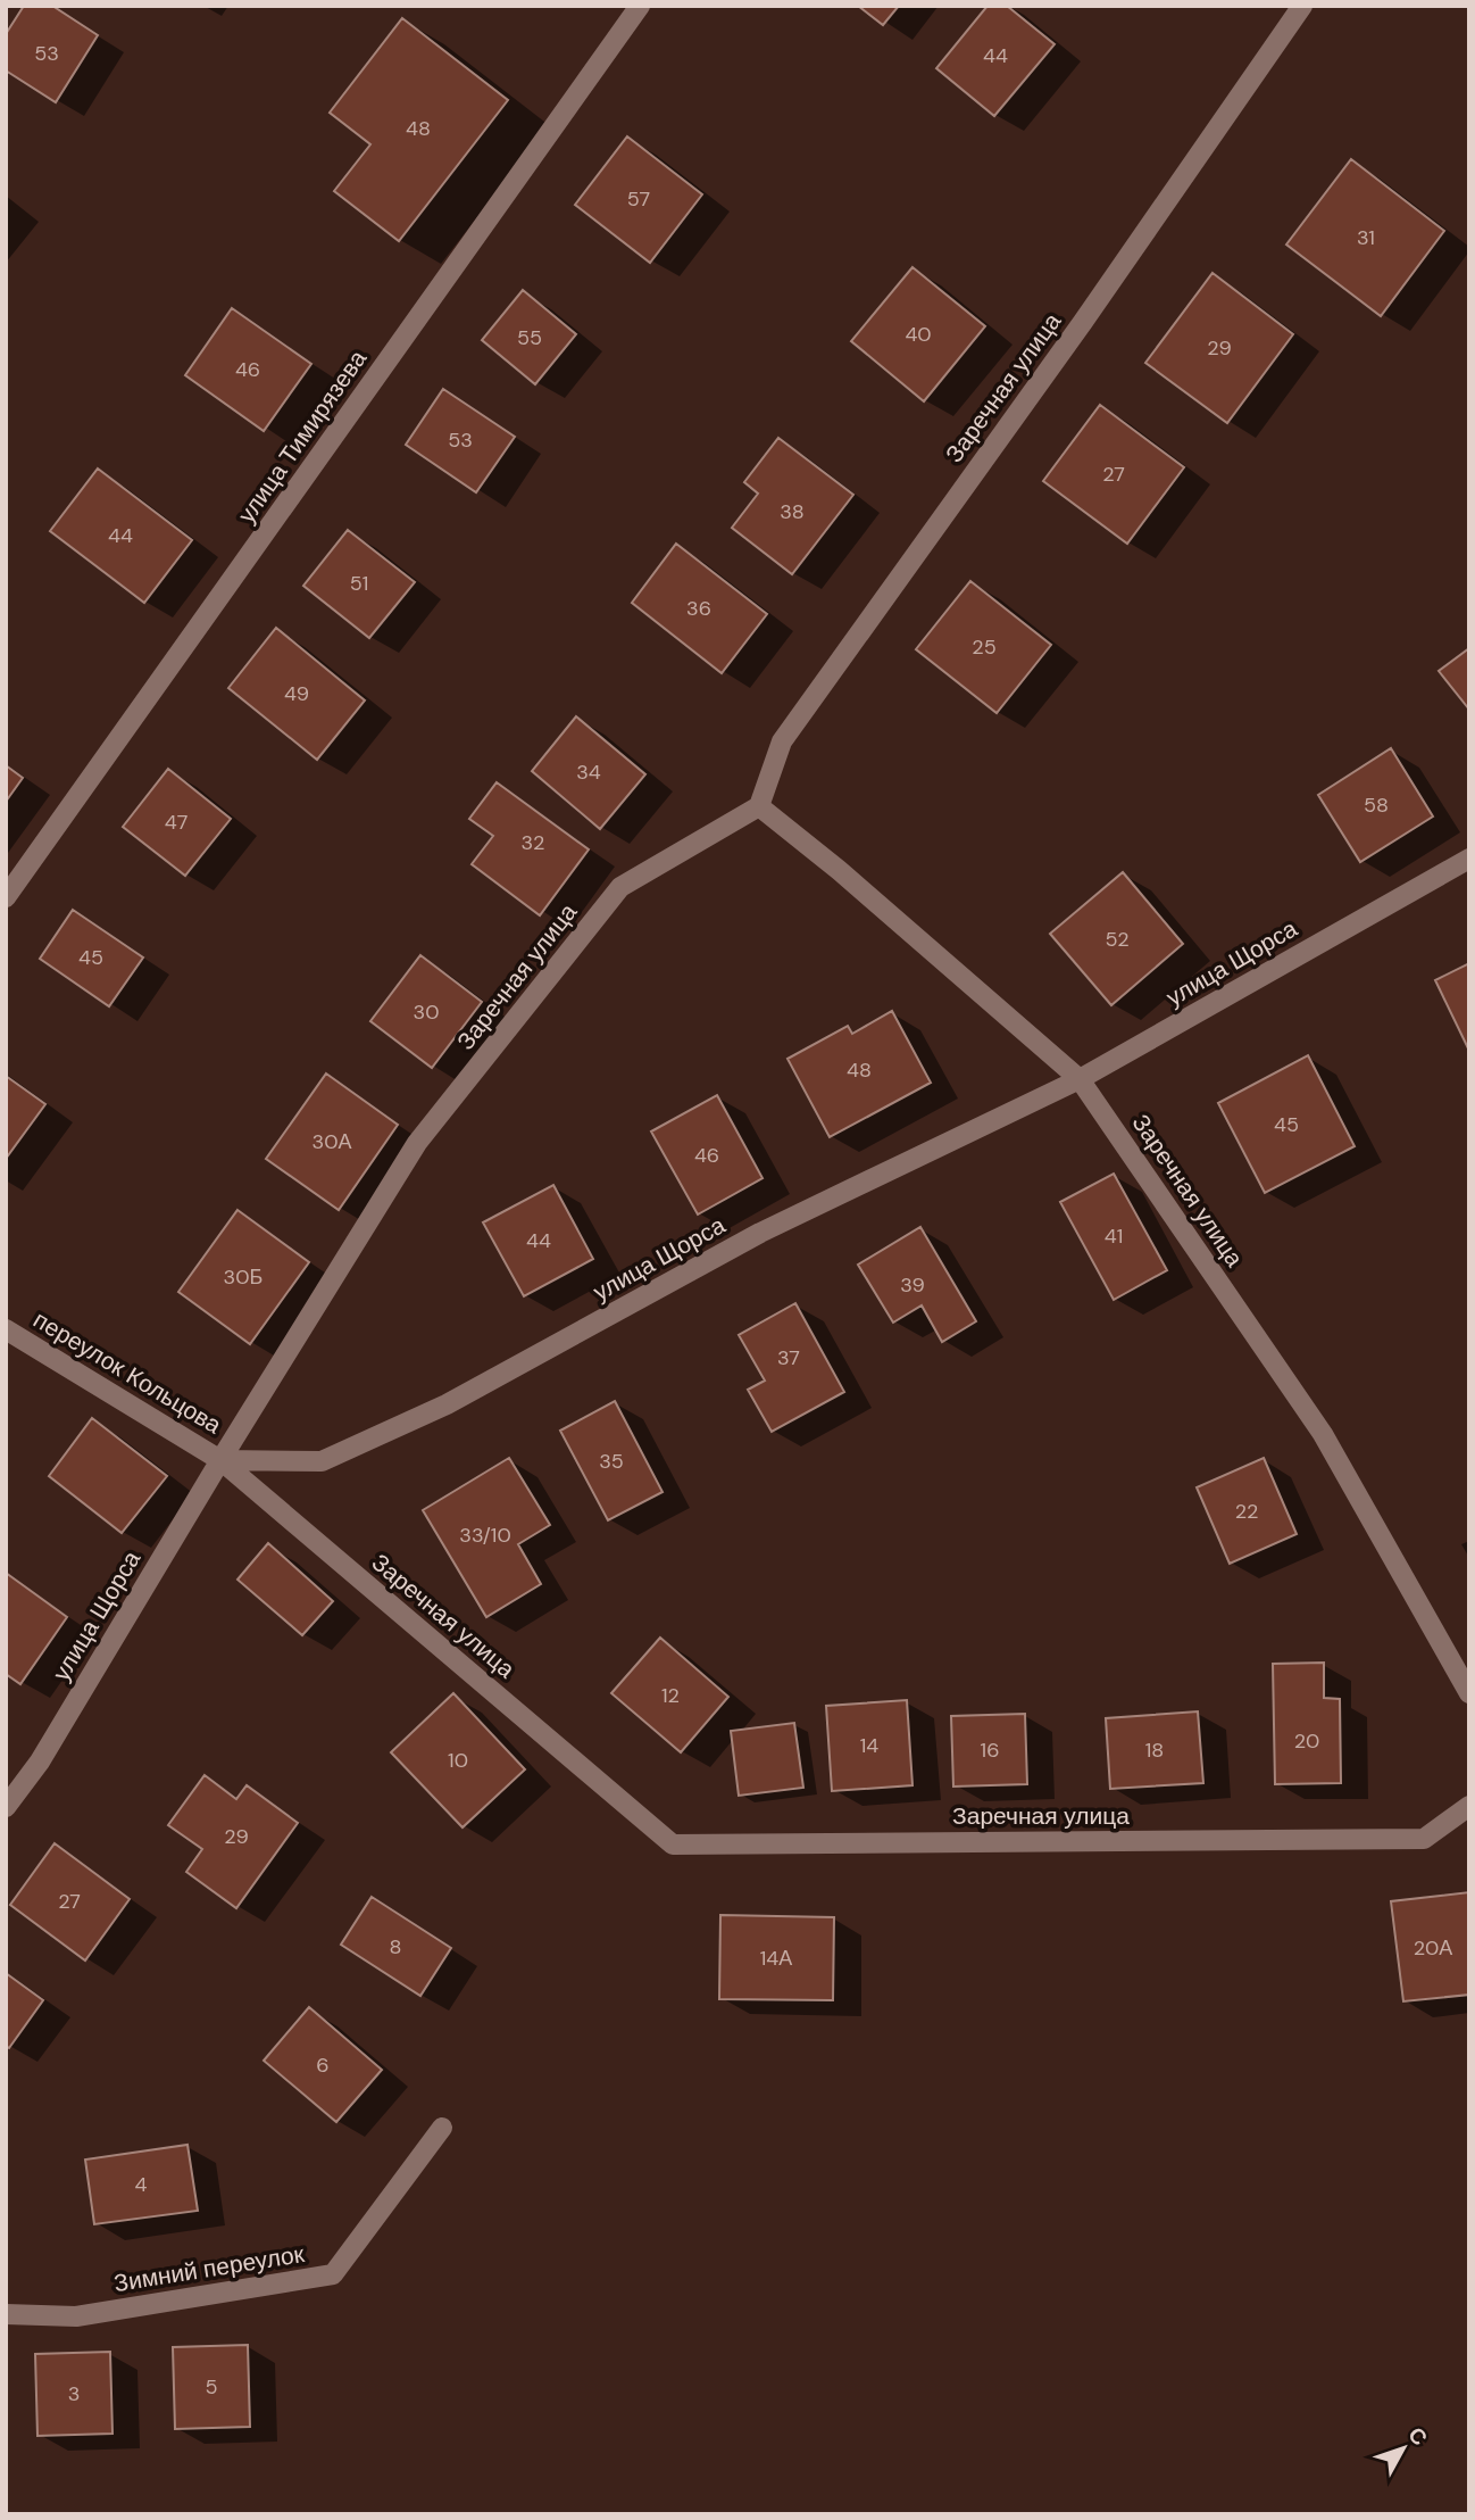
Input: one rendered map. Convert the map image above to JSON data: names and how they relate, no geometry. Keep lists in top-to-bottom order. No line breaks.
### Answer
{"streets":{"street":["Заречная улица","улица Тимирязева","улица Щорса","переулок Кольцова","Зимний переулок"]},"crossings":[["Заречная улица","улица Щорса"],["Заречная улица","переулок Кольцова"],["улица Щорса","переулок Кольцова"]],"house_numbers":["53","44","48","57","31","40","55","29","46","53","27","38","44","51","36","25","49","34","58","47","32","52","45","30","48","45","30А","46","41","44","30Б","39","37","35","22","33/10","12","20","14","16","18","10","29","27","8","20А","14А","6","4","5","3"],"north":"top right"}
